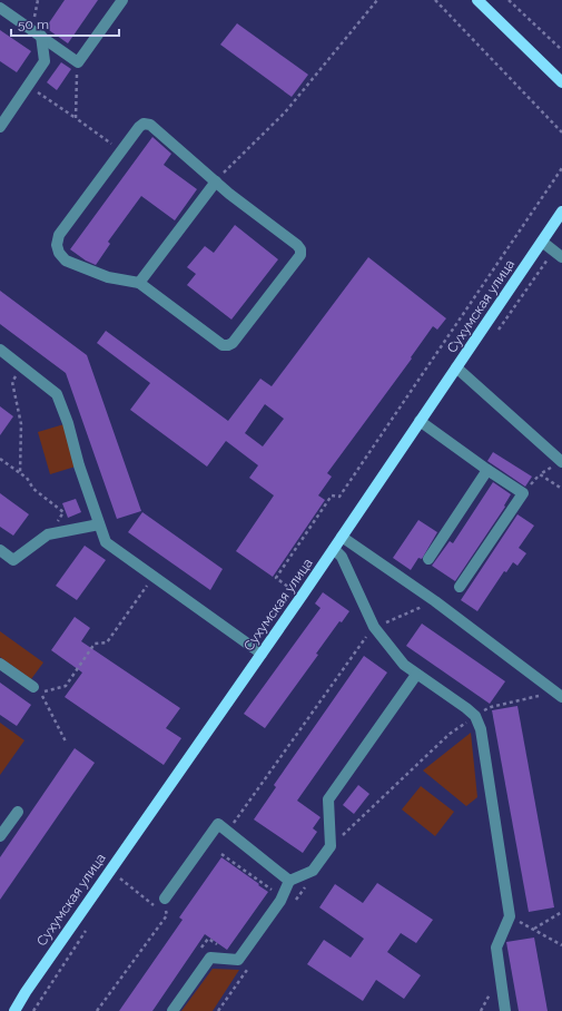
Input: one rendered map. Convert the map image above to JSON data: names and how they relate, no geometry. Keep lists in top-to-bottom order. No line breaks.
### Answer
{"streets":{"main road":["Сухумская улица"]},"scale_bar":"50 m"}
